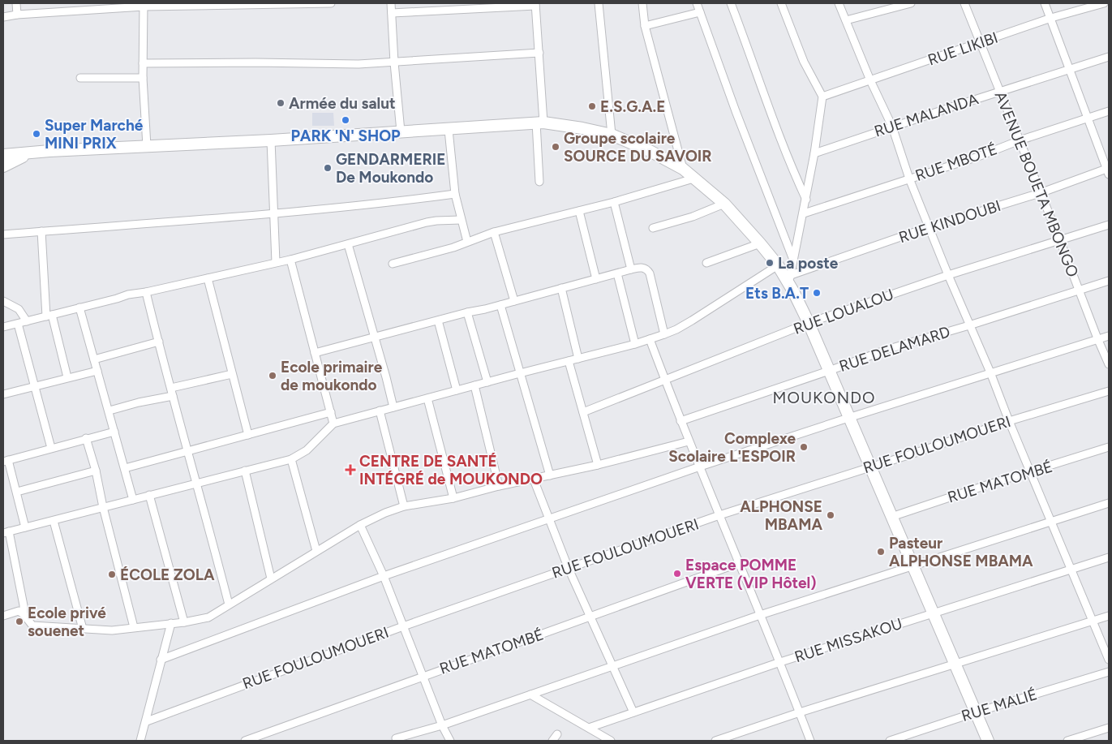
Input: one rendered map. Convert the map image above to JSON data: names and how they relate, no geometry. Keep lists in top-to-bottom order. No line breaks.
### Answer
{"streets":{"street":["RUE LIKIBI","RUE MALANDA","RUE MBOTÉ","AVENUE BOUETA MBONGO","RUE KINDOUBI","RUE LOUALOU","RUE DELAMARD","RUE FOULOUMOUERI","RUE MATOMBÉ","RUE MISSAKOU","RUE MALIÉ"]},"crossings":[["RUE LIKIBI","AVENUE BOUETA MBONGO"],["RUE MALANDA","AVENUE BOUETA MBONGO"],["RUE MBOTÉ","AVENUE BOUETA MBONGO"],["AVENUE BOUETA MBONGO","RUE KINDOUBI"],["AVENUE BOUETA MBONGO","RUE LOUALOU"],["AVENUE BOUETA MBONGO","RUE DELAMARD"]],"districts":["MOUKONDO"],"places":{"other":["Armée du salut","E.S.G.A.E","PARK 'N' SHOP","Super Marché MINI PRIX","Groupe scolaire SOURCE DU SAVOIR","GENDARMERIE De Moukondo","La poste","Ets B.A.T","Ecole primaire de moukondo","Complexe Scolaire L'ESPOIR","ALPHONSE MBAMA","Pasteur ALPHONSE MBAMA","Espace POMME VERTE (VIP Hôtel)","ÉCOLE ZOLA","Ecole privé souenet"],"health":["CENTRE DE SANTÉ INTÉGRÉ de MOUKONDO"]}}
